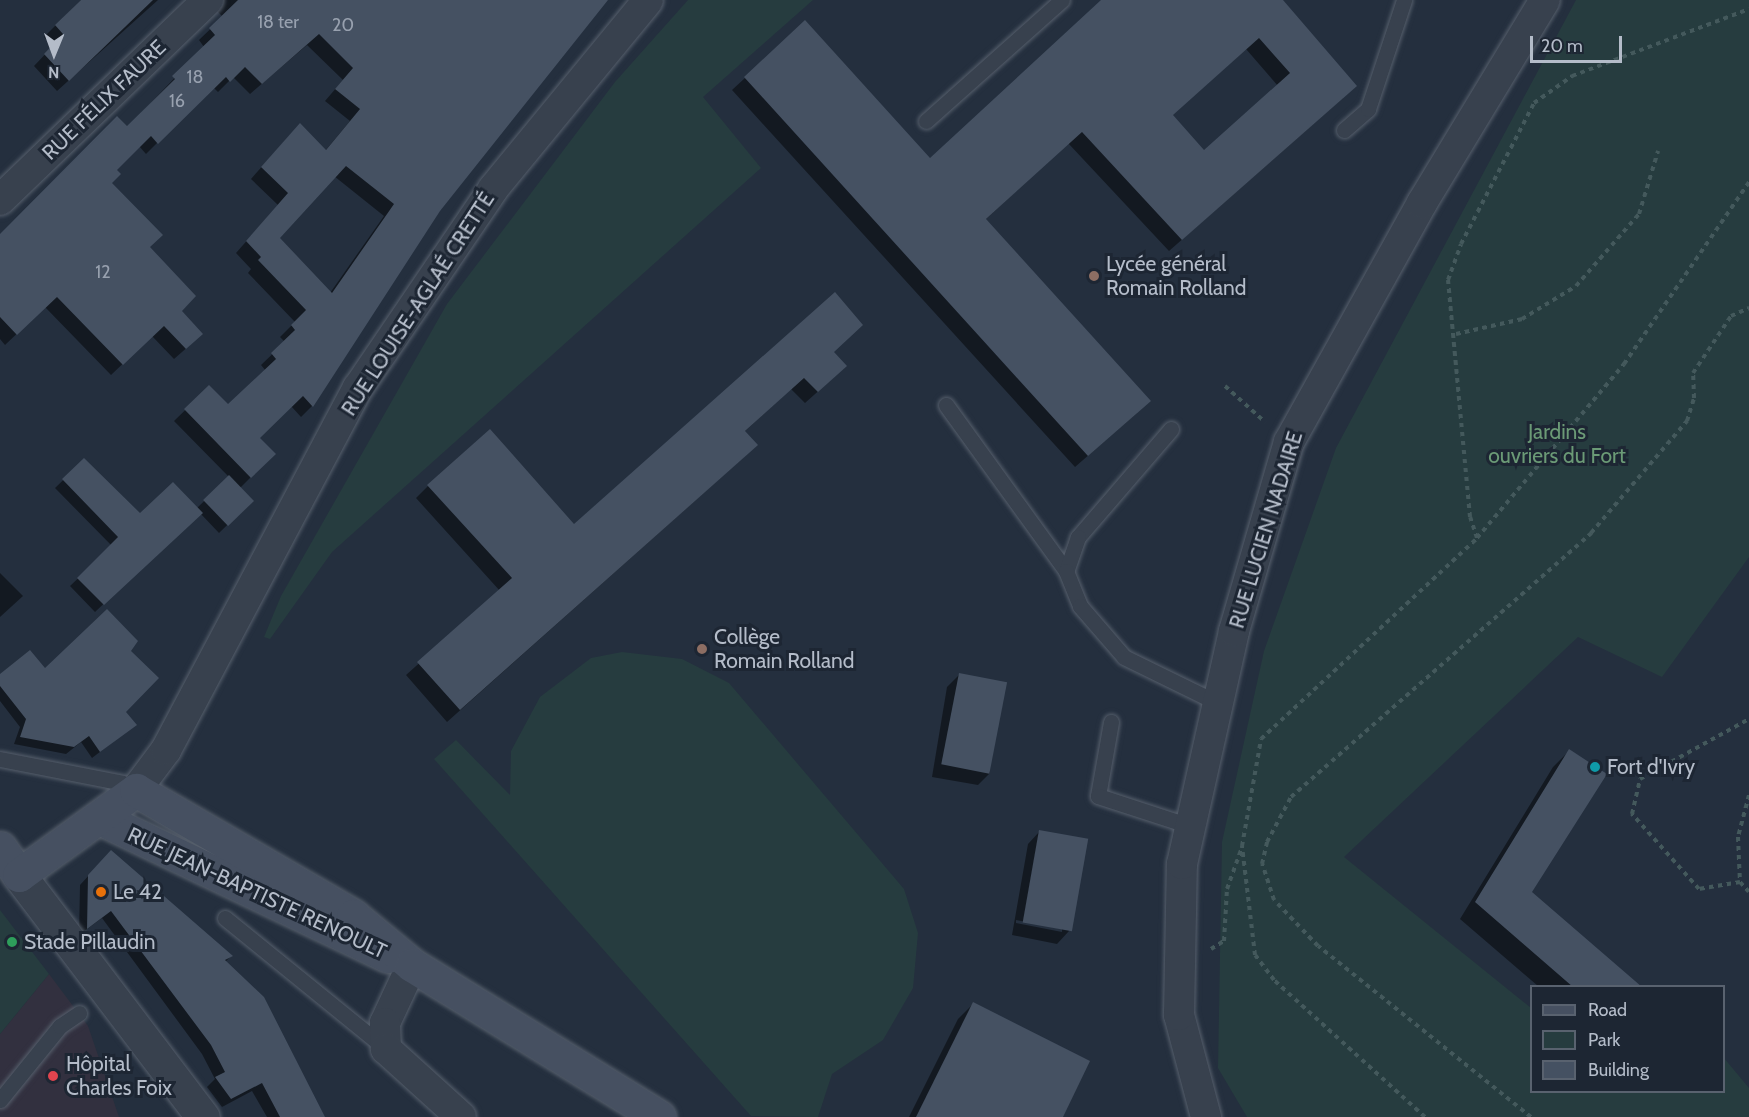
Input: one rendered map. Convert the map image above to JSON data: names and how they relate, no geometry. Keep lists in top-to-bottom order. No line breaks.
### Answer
{"streets":{"main road":["RUE JEAN-BAPTISTE RENOULT"],"street":["RUE FÉLIX FAURE","RUE LOUISE-AGLAÉ CRETTÉ","RUE LUCIEN NADAIRE"]},"crossings":[["RUE LOUISE-AGLAÉ CRETTÉ","RUE JEAN-BAPTISTE RENOULT"]],"parks":["Jardins ouvriers du Fort"],"places":["Lycée général Romain Rolland","Collège Romain Rolland","Fort d'Ivry","Le 42","Stade Pillaudin","Hôpital Charles Foix"],"house_numbers":["18 ter","20","18","16","12"],"legend":["Road","Park","Building"],"scale_bar":"20 m","north":"bottom"}
